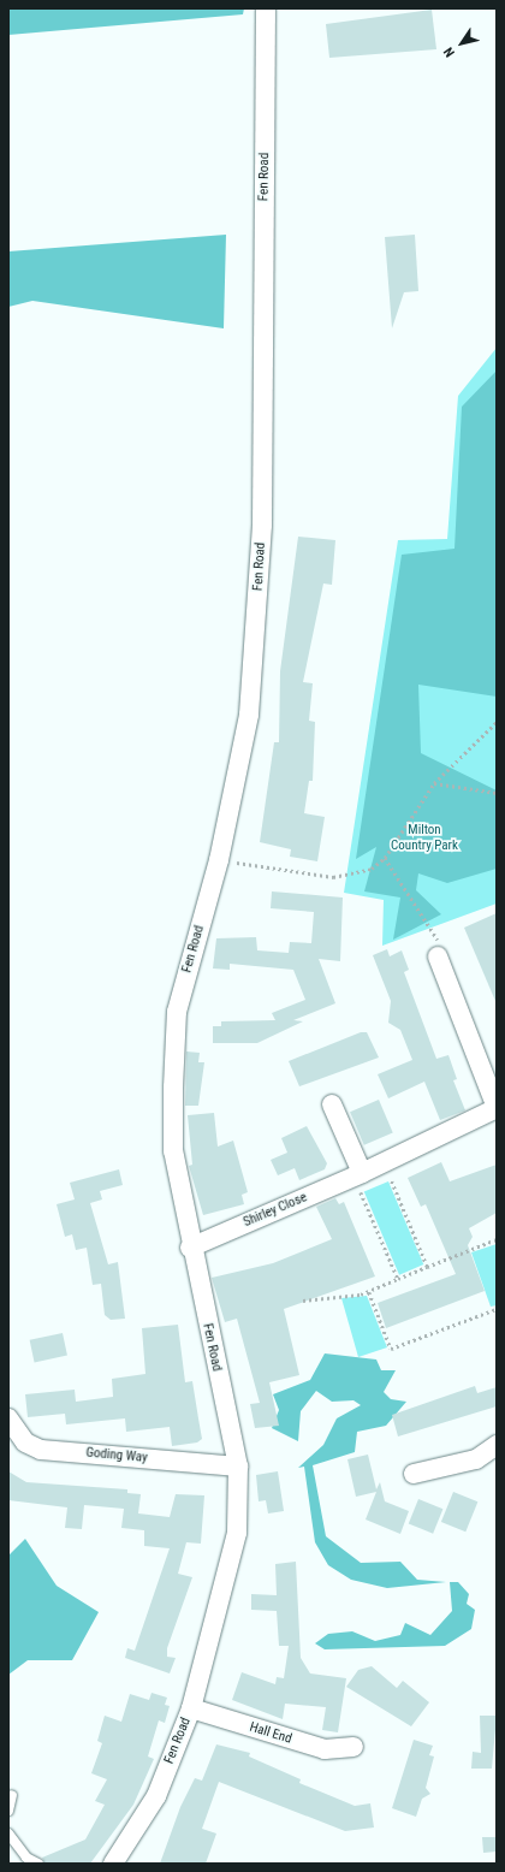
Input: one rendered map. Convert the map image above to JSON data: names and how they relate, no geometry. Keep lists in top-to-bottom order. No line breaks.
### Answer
{"streets":{"street":["Fen Road","Shirley Close","Goding Way","Hall End"]},"crossings":[["Fen Road","Shirley Close"],["Fen Road","Goding Way"],["Fen Road","Hall End"]],"parks":["Milton Country Park"],"north":"bottom left"}
